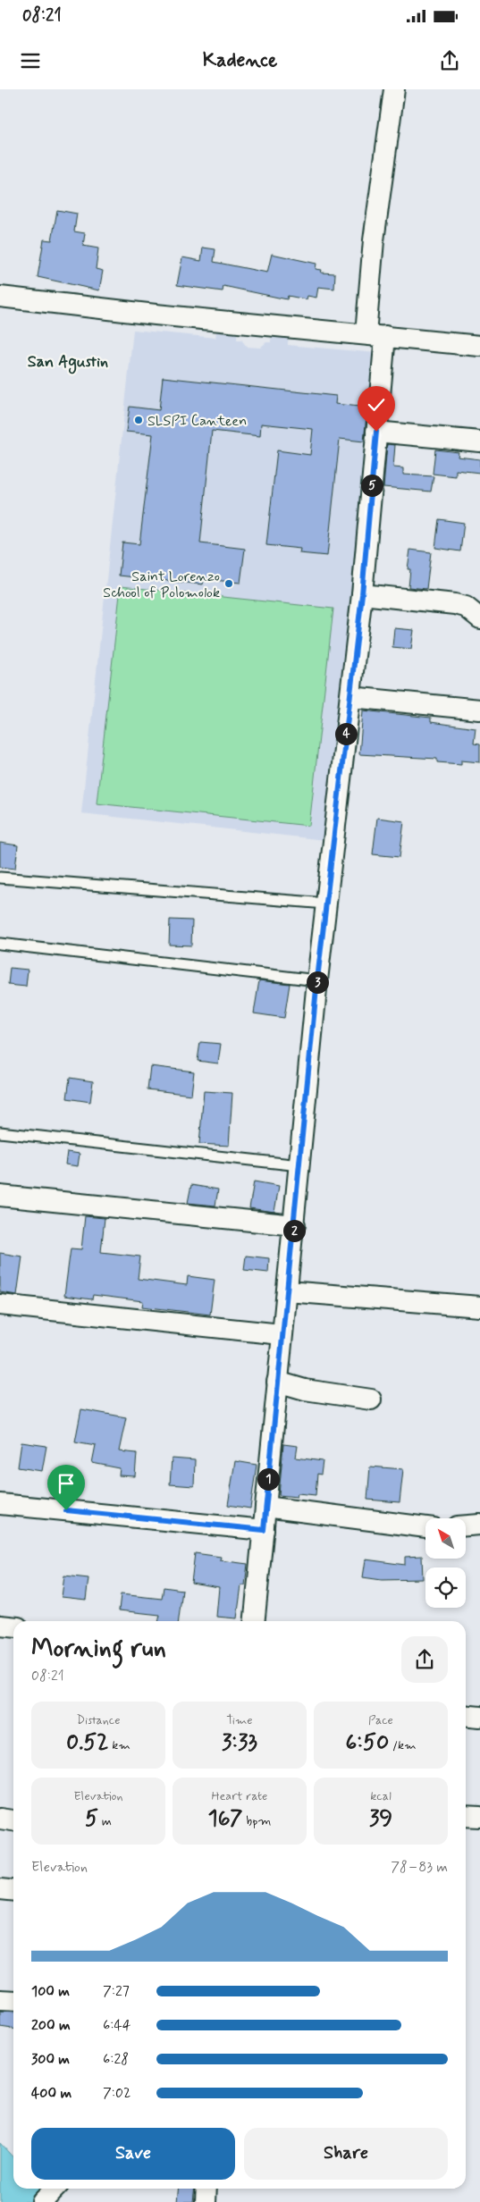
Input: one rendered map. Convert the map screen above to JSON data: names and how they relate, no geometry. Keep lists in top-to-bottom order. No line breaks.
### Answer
{"districts":["San Agustin"],"places":["SLSPI Canteen","Saint Lorenzo School of Polomolok"],"north":"top left","page":{"status":"08:21","header":"Kadence","pins":["5","4","3","2","1"],"heading":["Morning run","08:21"],"stats":[["Distance","0.52 km"],["Time","3:33"],["Pace","6:50 /km"],["Elevation","5 m"],["Heart rate","167 bpm"],["kcal","39"]],"chart":["Elevation","78–83 m"],"list":[{"name":"100 m","note":"7:27"},{"name":"200 m","note":"6:44"},{"name":"300 m","note":"6:28"},{"name":"400 m","note":"7:02"}],"buttons":["Save","Share"]}}
